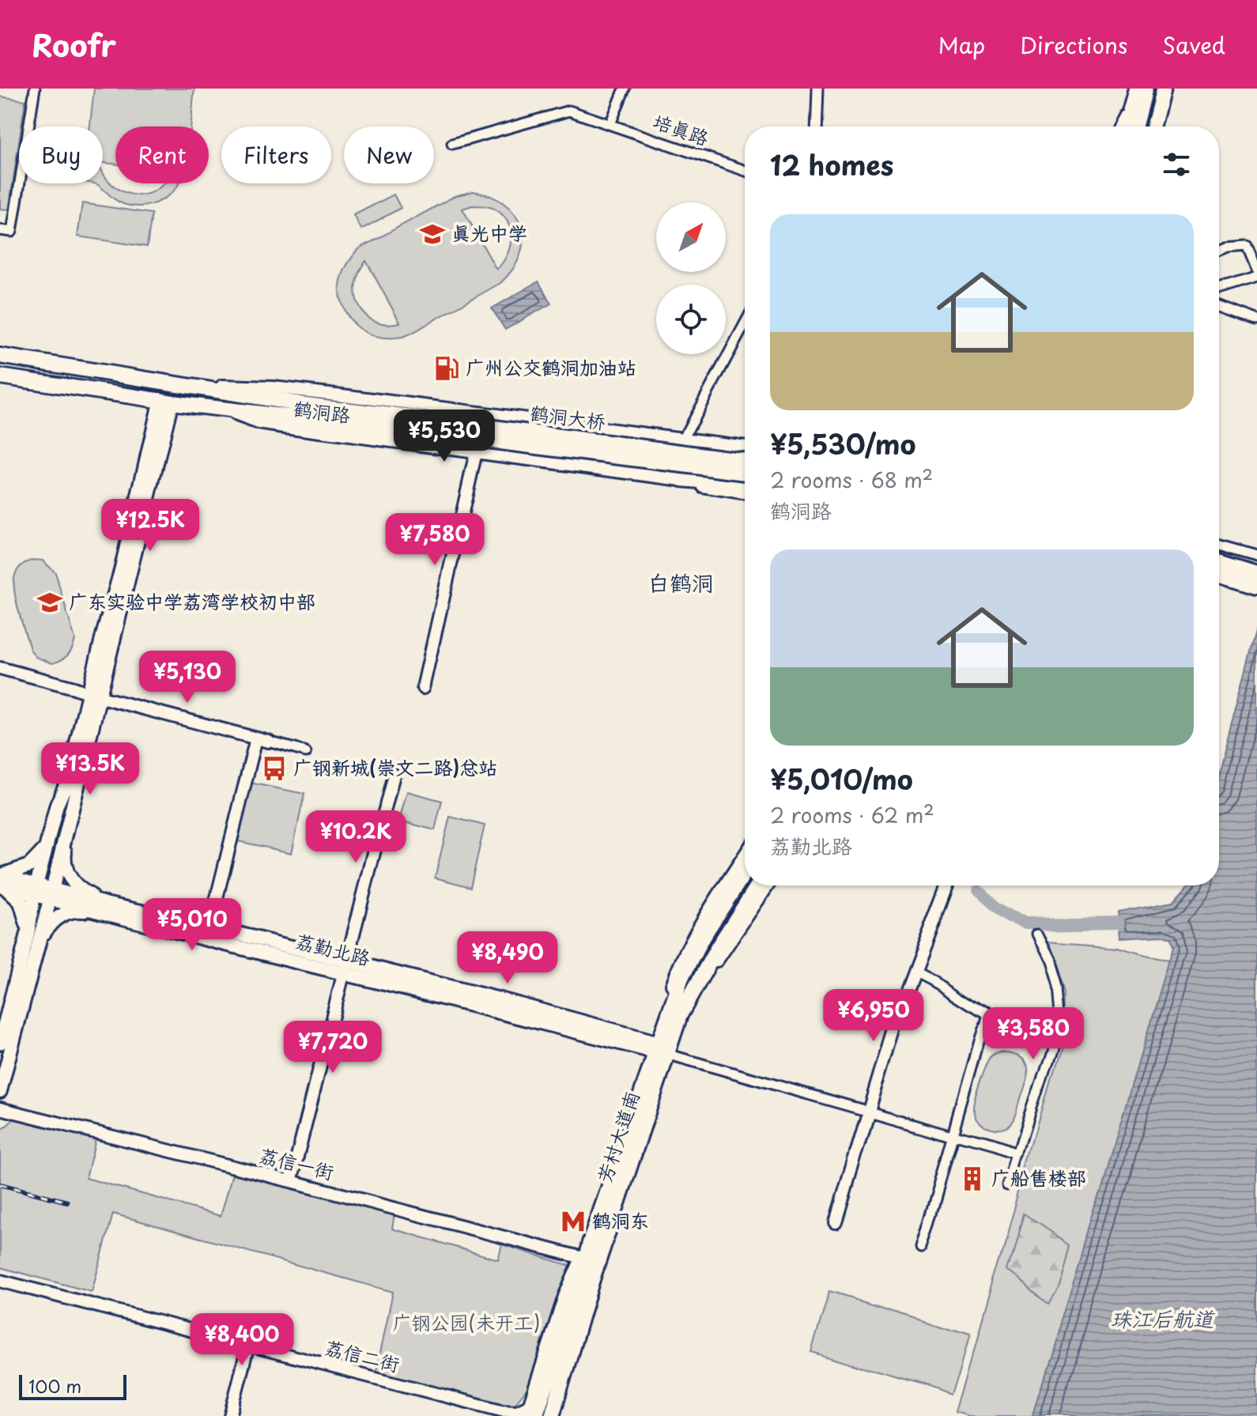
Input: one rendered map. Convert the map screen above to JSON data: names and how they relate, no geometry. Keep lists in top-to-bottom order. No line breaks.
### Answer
{"streets":{"main road":["鹤洞路","鹤洞大桥","荔勤北路","芳村大道南"],"street":["培真路","荔信一街","荔信二街"]},"crossings":[["鹤洞路","鹤洞大桥"],["荔勤北路","芳村大道南"],["芳村大道南","荔信一街"],["芳村大道南","荔信二街"]],"districts":["白鹤洞"],"water":["珠江后航道"],"parks":["广钢公园(未开工)"],"places":{"school or university":["真光中学","广东实验中学荔湾学校初中部"],"fuel station":["广州公交鹤洞加油站"],"bus stop":["广钢新城(崇文二路)总站"],"building":["广船售楼部"],"metro station":["鹤洞东"]},"scale_bar":"100 m","north":"top right","page":{"header":"Roofr","nav":["Map","Directions","Saved"],"chip":["Buy","Rent","Filters","New"],"heading":"12 homes","list":[{"name":"¥5,530/mo","note":"2 rooms · 68 m² · 鹤洞路"},{"name":"¥5,010/mo","note":"2 rooms · 62 m² · 荔勤北路"}],"price":["¥5,530","¥12.5K","¥7,580","¥5,130","¥13.5K","¥10.2K","¥5,010","¥8,490","¥6,950","¥3,580","¥7,720","¥8,400"],"scale":"100 m"}}
